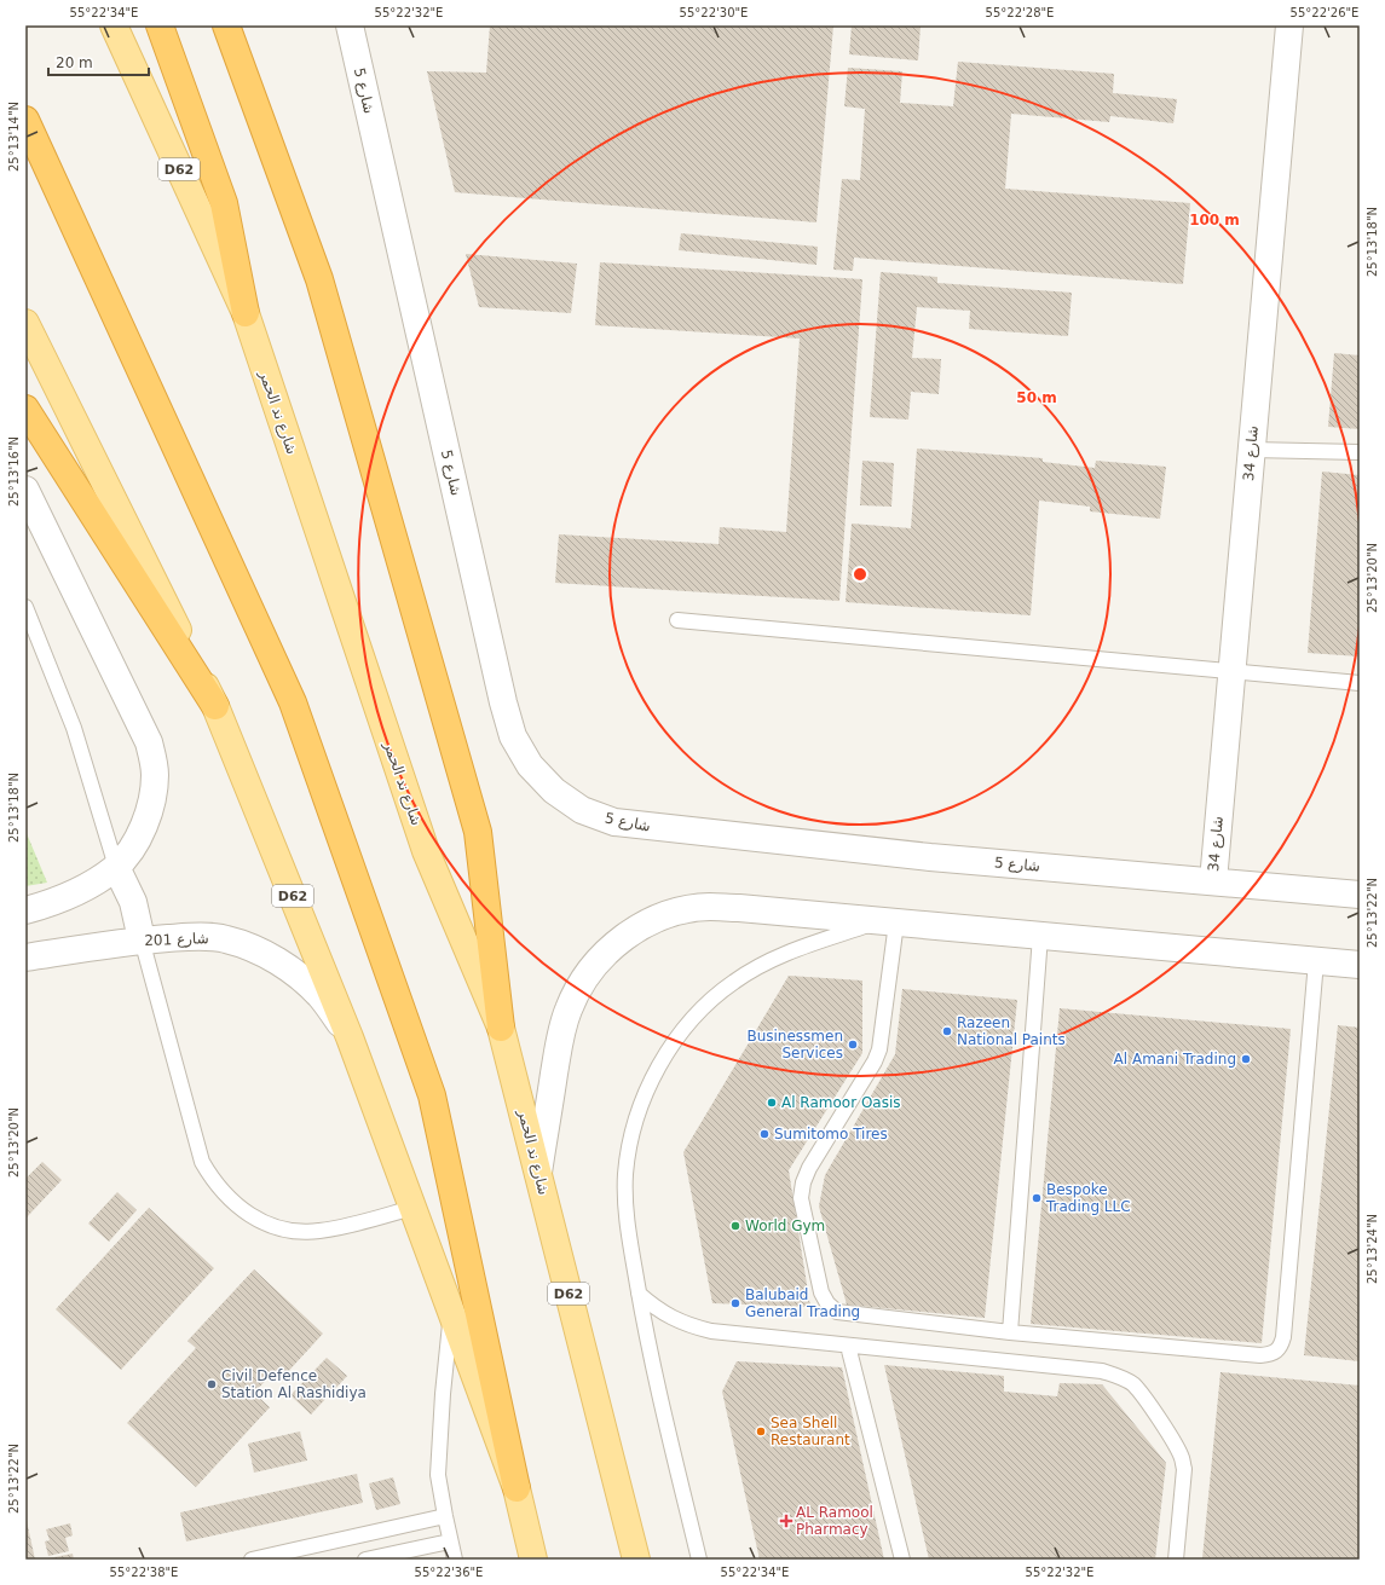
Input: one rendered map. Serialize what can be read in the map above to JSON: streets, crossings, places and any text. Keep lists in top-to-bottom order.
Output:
{
  "streets": {
    "main road": ["D62", "شارع ند الحمر"],
    "street": ["شارع 5", "شارع 34", "شارع 201"]
  },
  "crossings": [
    ["شارع 5", "شارع 34"],
    ["D62", "شارع 201"]
  ],
  "places": {
    "other": [
      "Razeen National Paints",
      "Businessmen Services",
      "Al Amani Trading",
      "Al Ramoor Oasis",
      "Sumitomo Tires",
      "Bespoke Trading LLC",
      "World Gym",
      "Balubaid General Trading",
      "Civil Defence Station Al Rashidiya",
      "Sea Shell Restaurant"
    ],
    "health": ["AL Ramool Pharmacy"]
  },
  "scale_bar": "20 m",
  "coordinates": [
    "55°22'34\"E",
    "55°22'32\"E",
    "55°22'30\"E",
    "55°22'28\"E",
    "55°22'26\"E",
    "25°13'14\"N",
    "25°13'18\"N",
    "25°13'16\"N",
    "25°13'20\"N",
    "25°13'22\"N",
    "25°13'24\"N",
    "55°22'38\"E",
    "55°22'36\"E"
  ],
  "rings": ["100 m", "50 m"]
}
